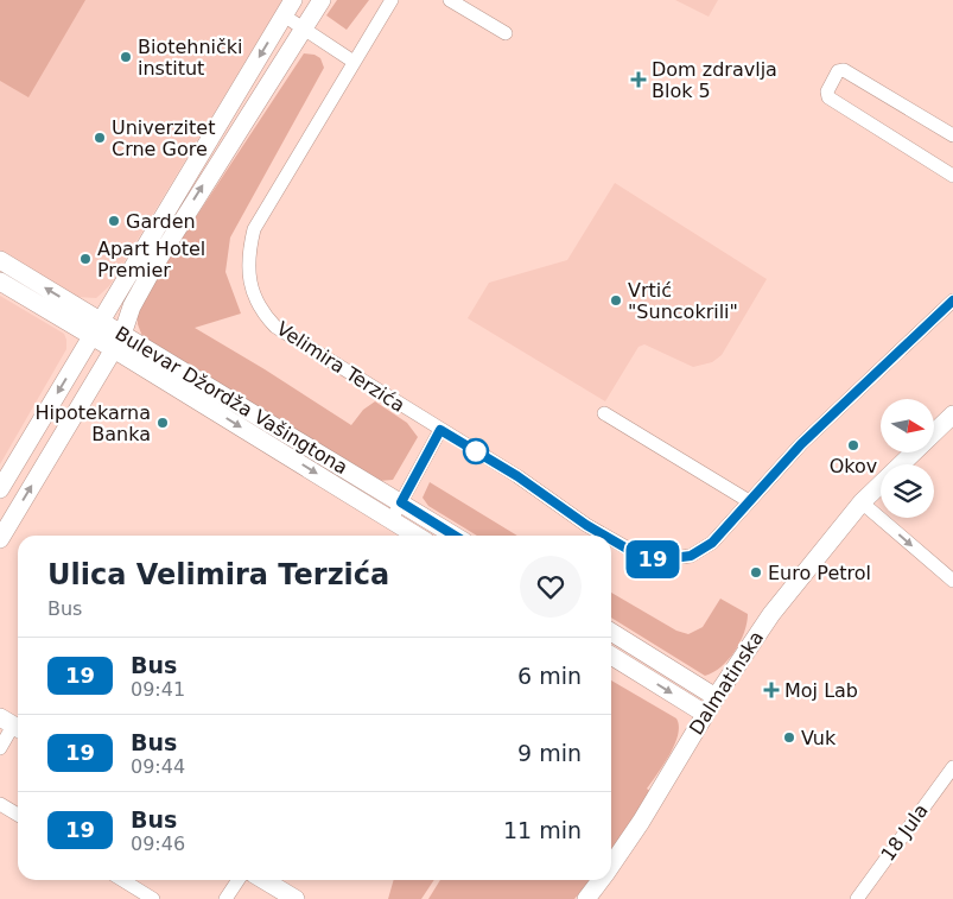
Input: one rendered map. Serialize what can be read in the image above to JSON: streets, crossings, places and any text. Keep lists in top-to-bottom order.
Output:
{
  "streets": {
    "main road": ["Bulevar Džordža Vašingtona", "Dalmatinska"],
    "street": ["Velimira Terzića", "18 Jula"]
  },
  "places": {
    "other": [
      "Biotehnički institut",
      "Univerzitet Crne Gore",
      "Garden",
      "Apart Hotel Premier",
      "Vrtić \"Suncokrili\"",
      "Hipotekarna Banka",
      "Okov",
      "Euro Petrol",
      "Vuk"
    ],
    "health": ["Dom zdravlja Blok 5", "Moj Lab"]
  },
  "lines": ["bus line 19"],
  "north": "right",
  "page": {
    "on_map": "19",
    "heading": ["Ulica Velimira Terzića", "Bus"],
    "list": [
      {
        "mark": "19",
        "name": "Bus",
        "note": "09:41",
        "value": "6 min"
      },
      {
        "mark": "19",
        "name": "Bus",
        "note": "09:44",
        "value": "9 min"
      },
      {
        "mark": "19",
        "name": "Bus",
        "note": "09:46",
        "value": "11 min"
      }
    ]
  }
}
